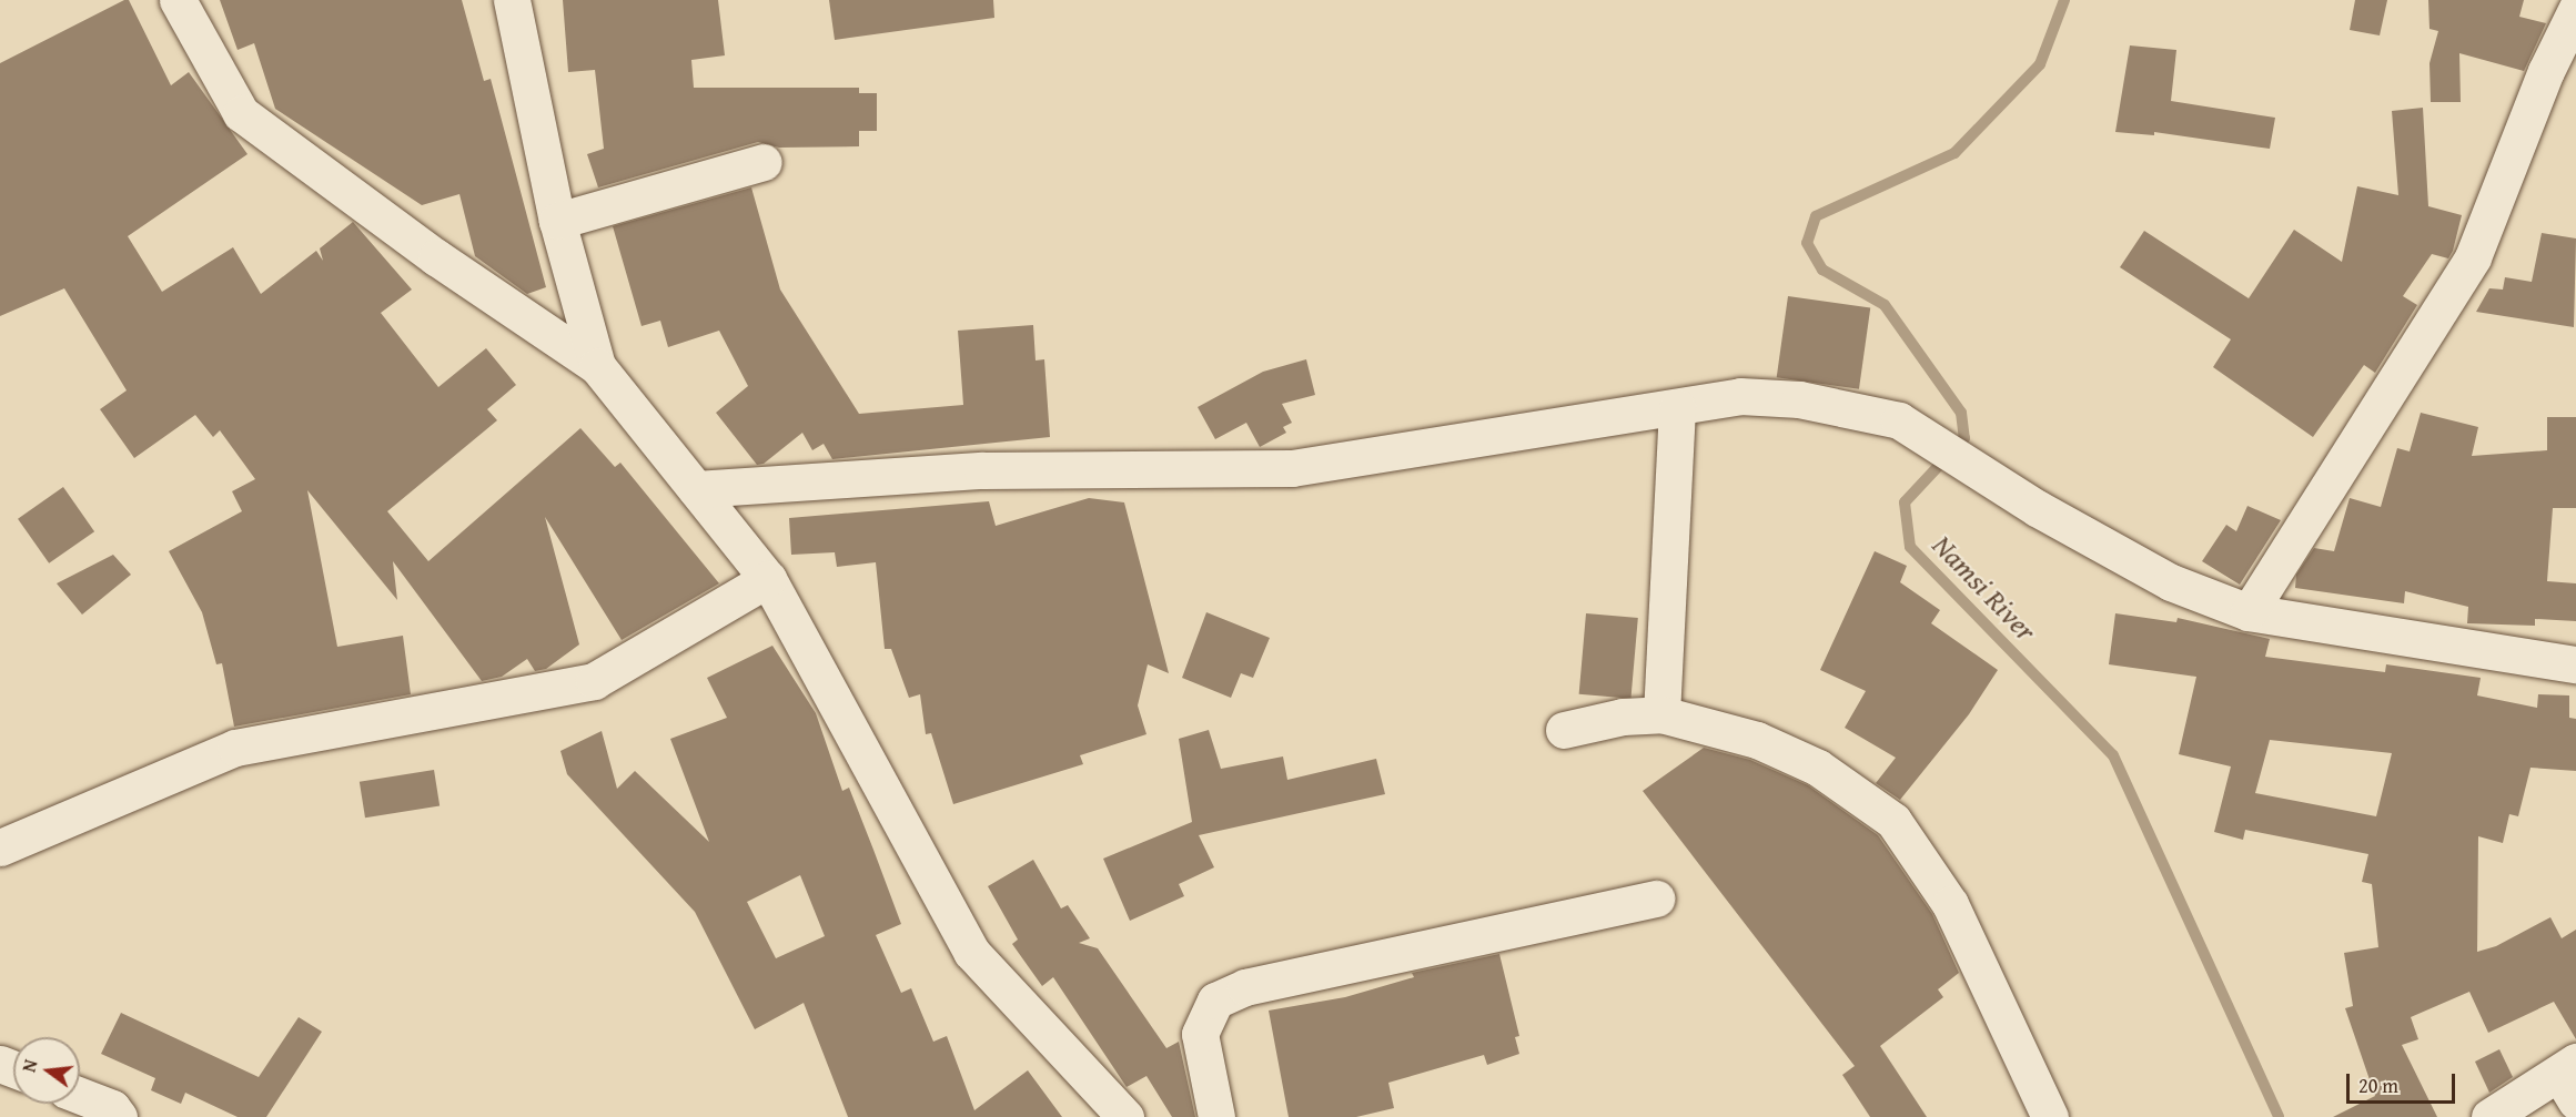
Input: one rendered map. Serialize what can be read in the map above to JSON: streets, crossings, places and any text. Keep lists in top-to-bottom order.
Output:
{
  "water": ["Namsi River"],
  "scale_bar": "20 m",
  "north": "left"
}
